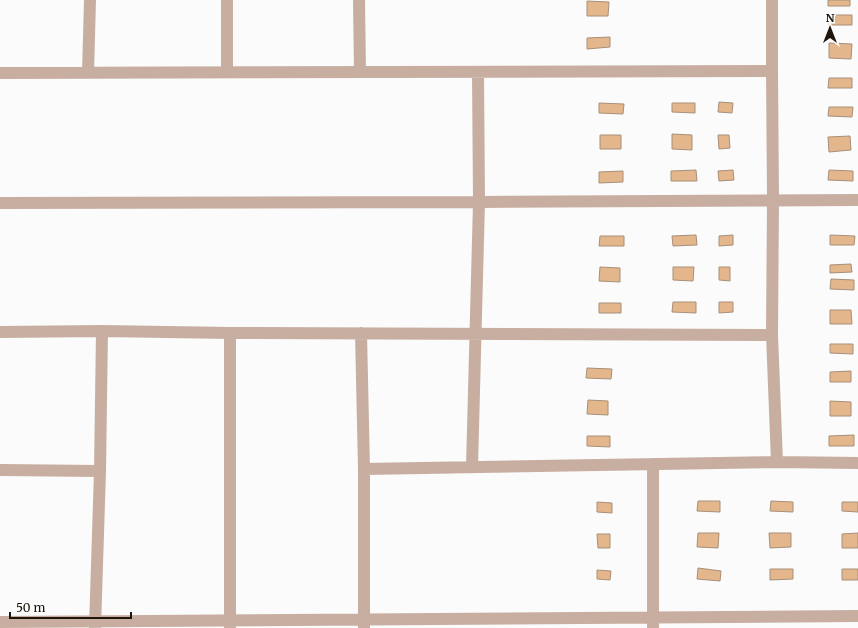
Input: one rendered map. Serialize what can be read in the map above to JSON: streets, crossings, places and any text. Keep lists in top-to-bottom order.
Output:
{
  "scale_bar": "50 m",
  "north": "top"
}
